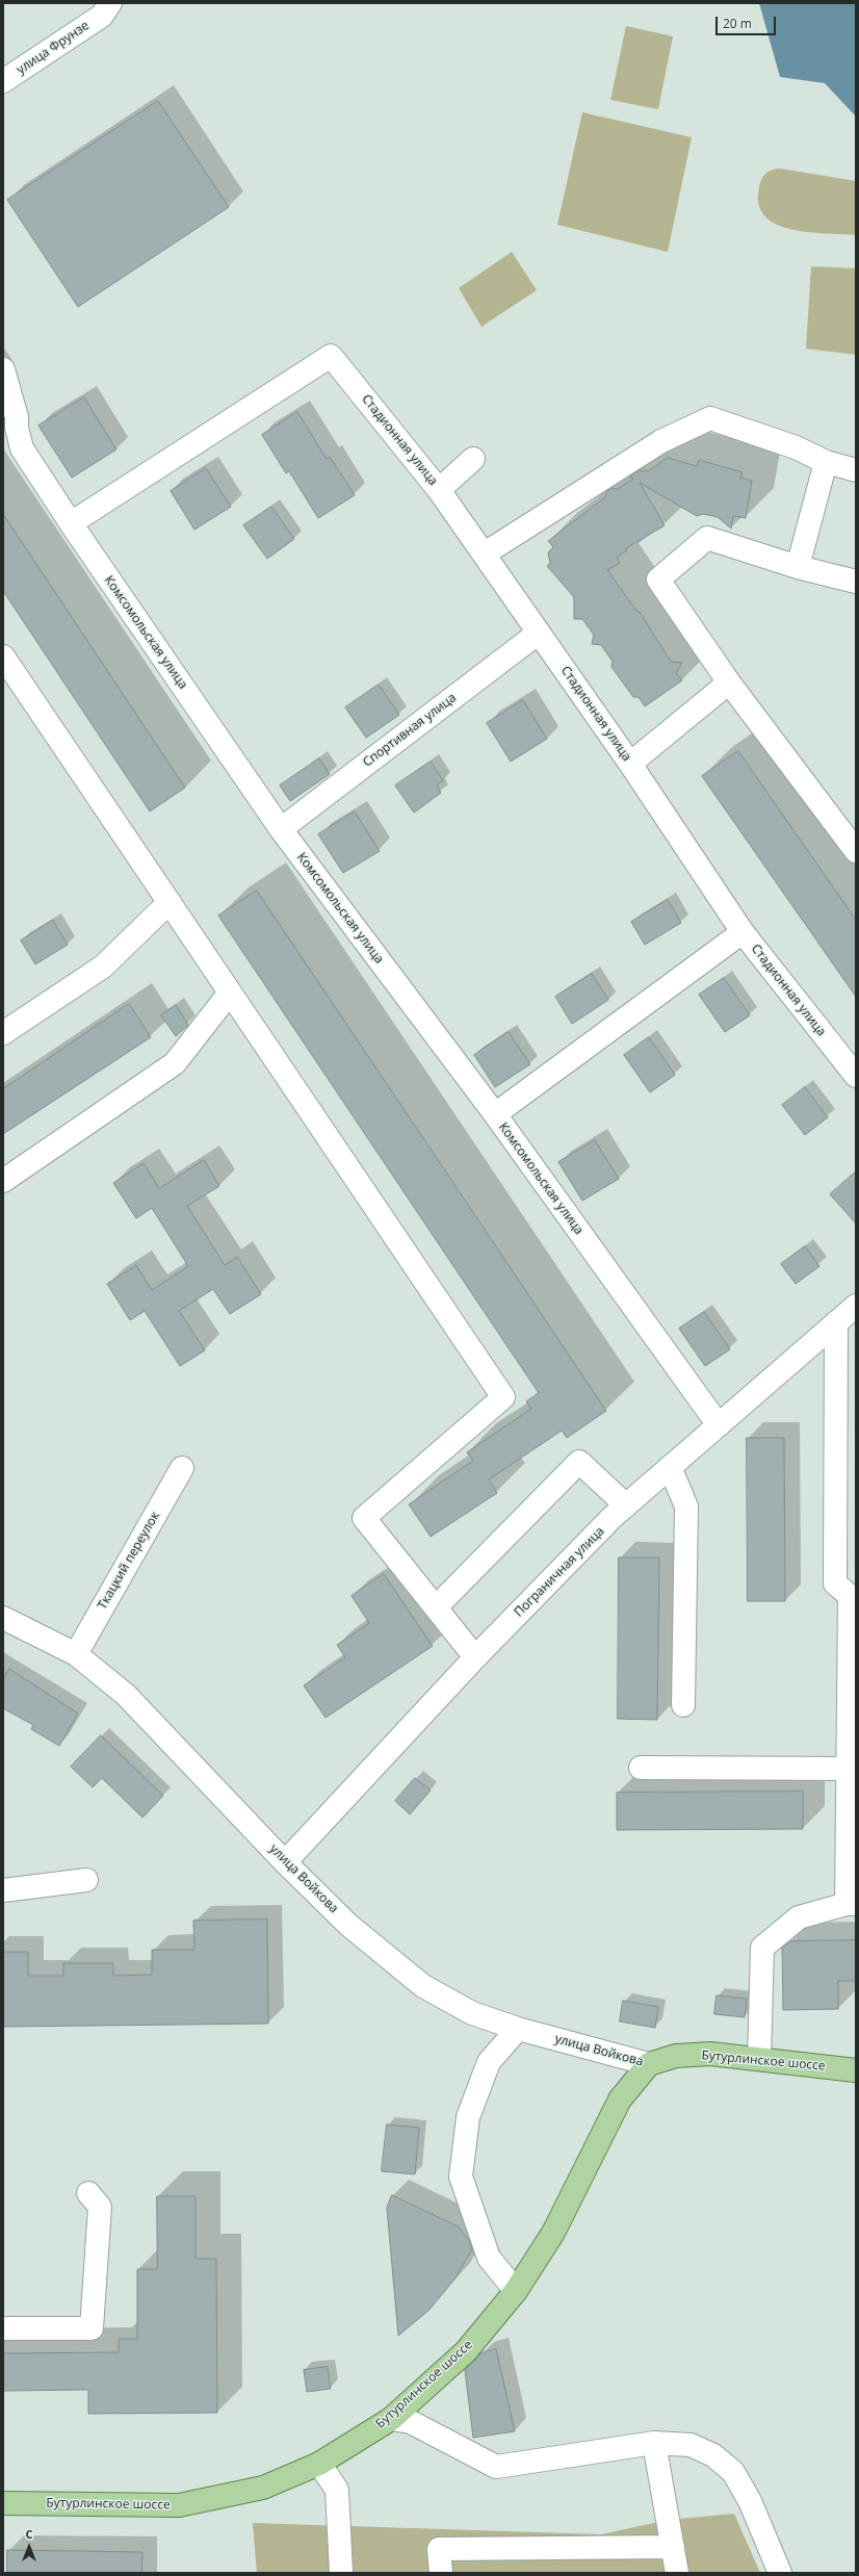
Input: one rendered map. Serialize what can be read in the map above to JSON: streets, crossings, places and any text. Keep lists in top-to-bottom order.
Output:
{
  "streets": {
    "main road": ["Бутурлинское шоссе"],
    "street": [
      "улица Фрунзе",
      "Стадионная улица",
      "Комсомольская улица",
      "Спортивная улица",
      "Ткацкий переулок",
      "Пограничная улица",
      "улица Войкова"
    ]
  },
  "crossings": [
    ["Стадионная улица", "Комсомольская улица"],
    ["Стадионная улица", "Спортивная улица"],
    ["Комсомольская улица", "Спортивная улица"],
    ["Комсомольская улица", "Пограничная улица"],
    ["Ткацкий переулок", "улица Войкова"],
    ["Пограничная улица", "улица Войкова"],
    ["улица Войкова", "Бутурлинское шоссе"]
  ],
  "scale_bar": "20 m",
  "north": "top"
}
